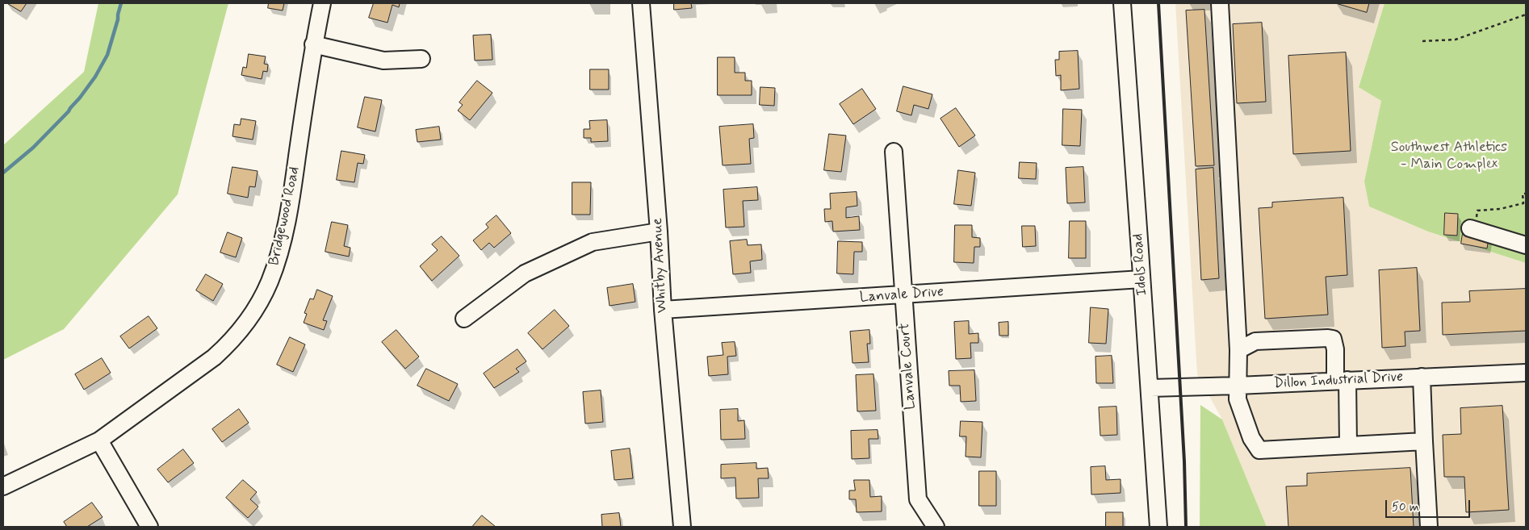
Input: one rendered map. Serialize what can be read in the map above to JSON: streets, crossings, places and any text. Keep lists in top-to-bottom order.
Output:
{
  "streets": {
    "street": [
      "Bridgewood Road",
      "Idols Road",
      "Whitby Avenue",
      "Lanvale Drive",
      "Lanvale Court",
      "Dillon Industrial Drive"
    ]
  },
  "crossings": [
    ["Idols Road", "Lanvale Drive"],
    ["Idols Road", "Dillon Industrial Drive"],
    ["Whitby Avenue", "Lanvale Drive"],
    ["Lanvale Drive", "Lanvale Court"]
  ],
  "parks": ["Southwest Athletics - Main Complex"],
  "scale_bar": "50 m"
}
